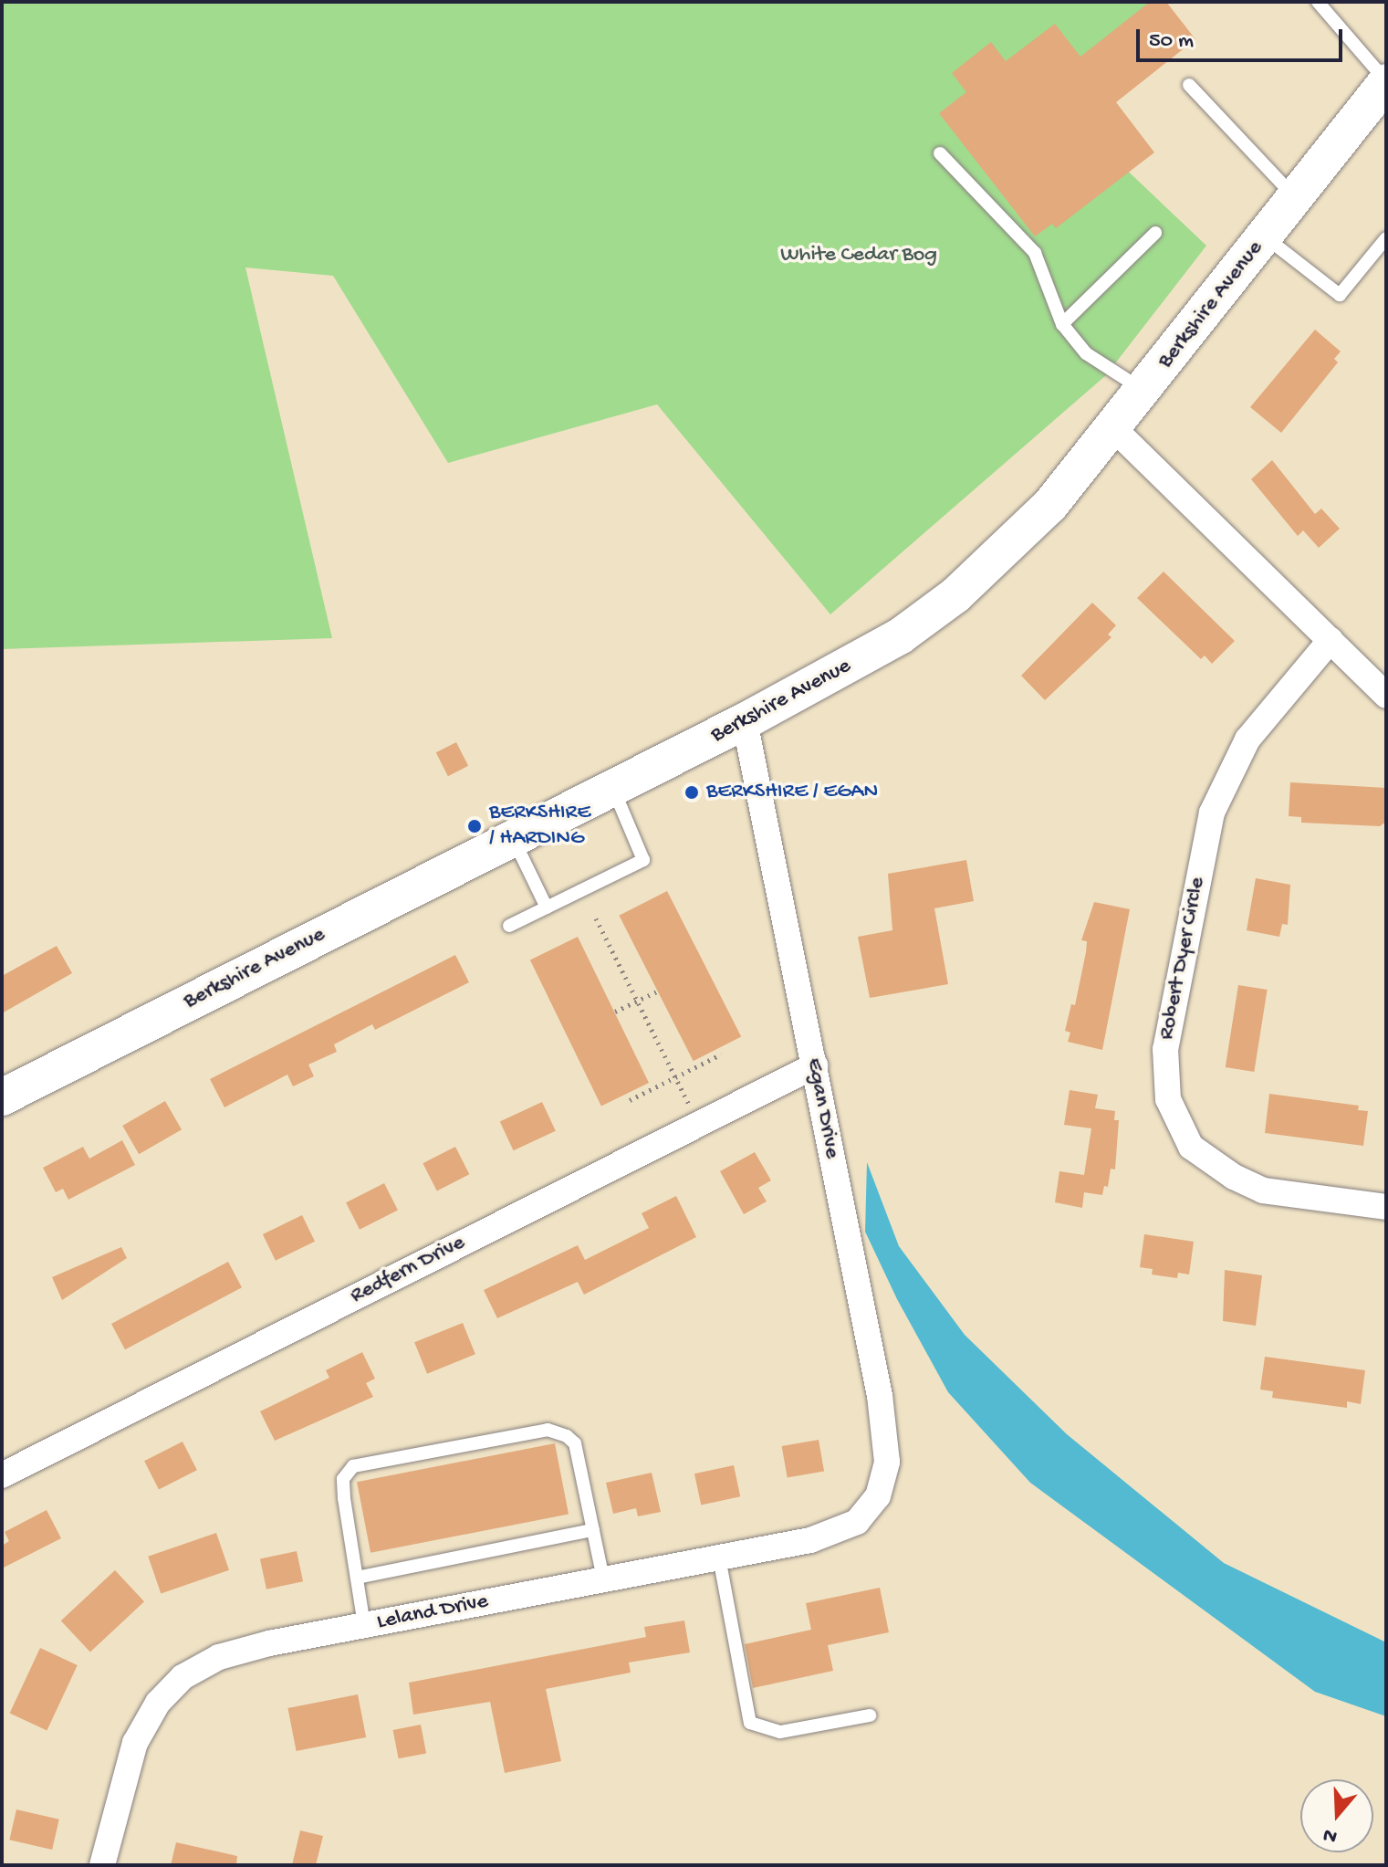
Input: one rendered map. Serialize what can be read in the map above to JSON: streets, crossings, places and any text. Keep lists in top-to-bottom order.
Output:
{
  "streets": {
    "main road": ["Berkshire Avenue"],
    "street": [
      "Robert Dyer Circle",
      "Egan Drive",
      "Redfern Drive",
      "Leland Drive"
    ]
  },
  "crossings": [
    ["Berkshire Avenue", "Egan Drive"],
    ["Egan Drive", "Redfern Drive"],
    ["Egan Drive", "Leland Drive"]
  ],
  "parks": ["White Cedar Bog"],
  "places": ["BERKSHIRE / EGAN", "BERKSHIRE / HARDING"],
  "scale_bar": "50 m",
  "north": "bottom"
}
